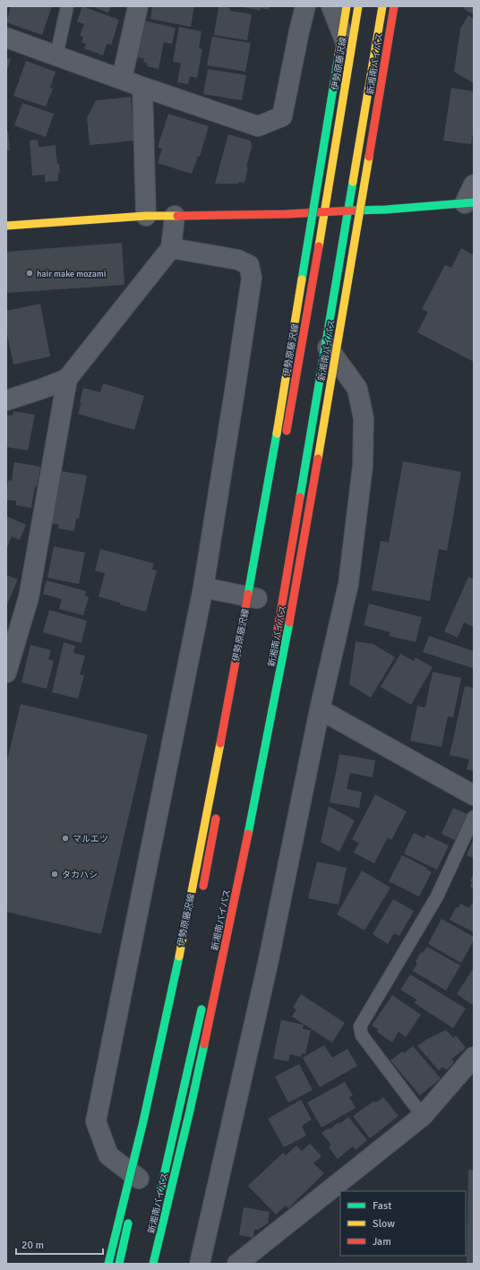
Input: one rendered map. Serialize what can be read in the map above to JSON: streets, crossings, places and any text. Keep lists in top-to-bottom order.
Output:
{
  "streets": {
    "main road": ["伊勢原藤沢線", "新湘南バイパス"]
  },
  "places": ["hair make mozami", "マルエツ", "タカハシ"],
  "legend": ["Fast", "Slow", "Jam"],
  "scale_bar": "20 m"
}
